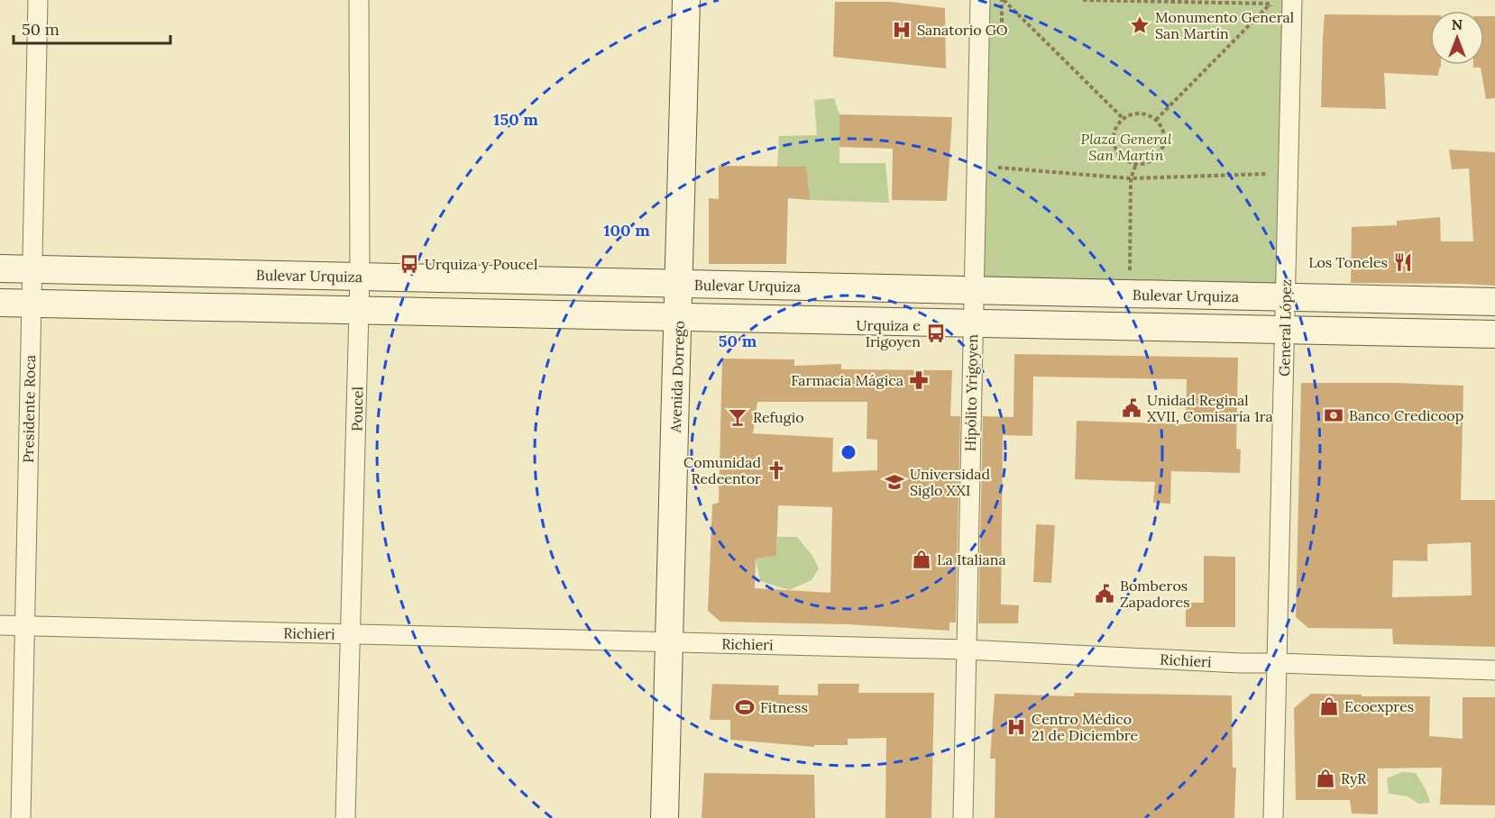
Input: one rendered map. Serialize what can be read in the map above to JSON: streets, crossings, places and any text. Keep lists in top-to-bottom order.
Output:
{
  "streets": {
    "main road": ["Bulevar Urquiza", "Avenida Dorrego"],
    "street": [
      "General López",
      "Hipólito Yrigoyen",
      "Presidente Roca",
      "Poucel",
      "Richieri"
    ]
  },
  "crossings": [
    ["Bulevar Urquiza", "General López"],
    ["Bulevar Urquiza", "Avenida Dorrego"],
    ["Bulevar Urquiza", "Hipólito Yrigoyen"],
    ["Bulevar Urquiza", "Presidente Roca"],
    ["Bulevar Urquiza", "Poucel"],
    ["General López", "Richieri"],
    ["Avenida Dorrego", "Richieri"],
    ["Hipólito Yrigoyen", "Richieri"],
    ["Presidente Roca", "Richieri"],
    ["Poucel", "Richieri"]
  ],
  "parks": ["Plaza General San Martín"],
  "places": {
    "place": ["Monumento General San Martín"],
    "hospital": ["Sanatorio GO", "Centro Médico 21 de Diciembre"],
    "restaurant": ["Los Toneles"],
    "bus stop": ["Urquiza y Poucel", "Urquiza e Irigoyen"],
    "pharmacy": ["Farmacia Mágica"],
    "public building": ["Unidad Reginal XVII, Comisaría 1ra", "Bomberos Zapadores"],
    "bank": ["Banco Credicoop"],
    "bar": ["Refugio"],
    "church": ["Comunidad Redeentor"],
    "school or university": ["Universidad Siglo XXI"],
    "shop": ["La Italiana", "Ecoexpres", "RyR"],
    "sports": ["Fitness"]
  },
  "scale_bar": "50 m",
  "north": "top",
  "rings": ["150 m", "100 m", "50 m"]
}
